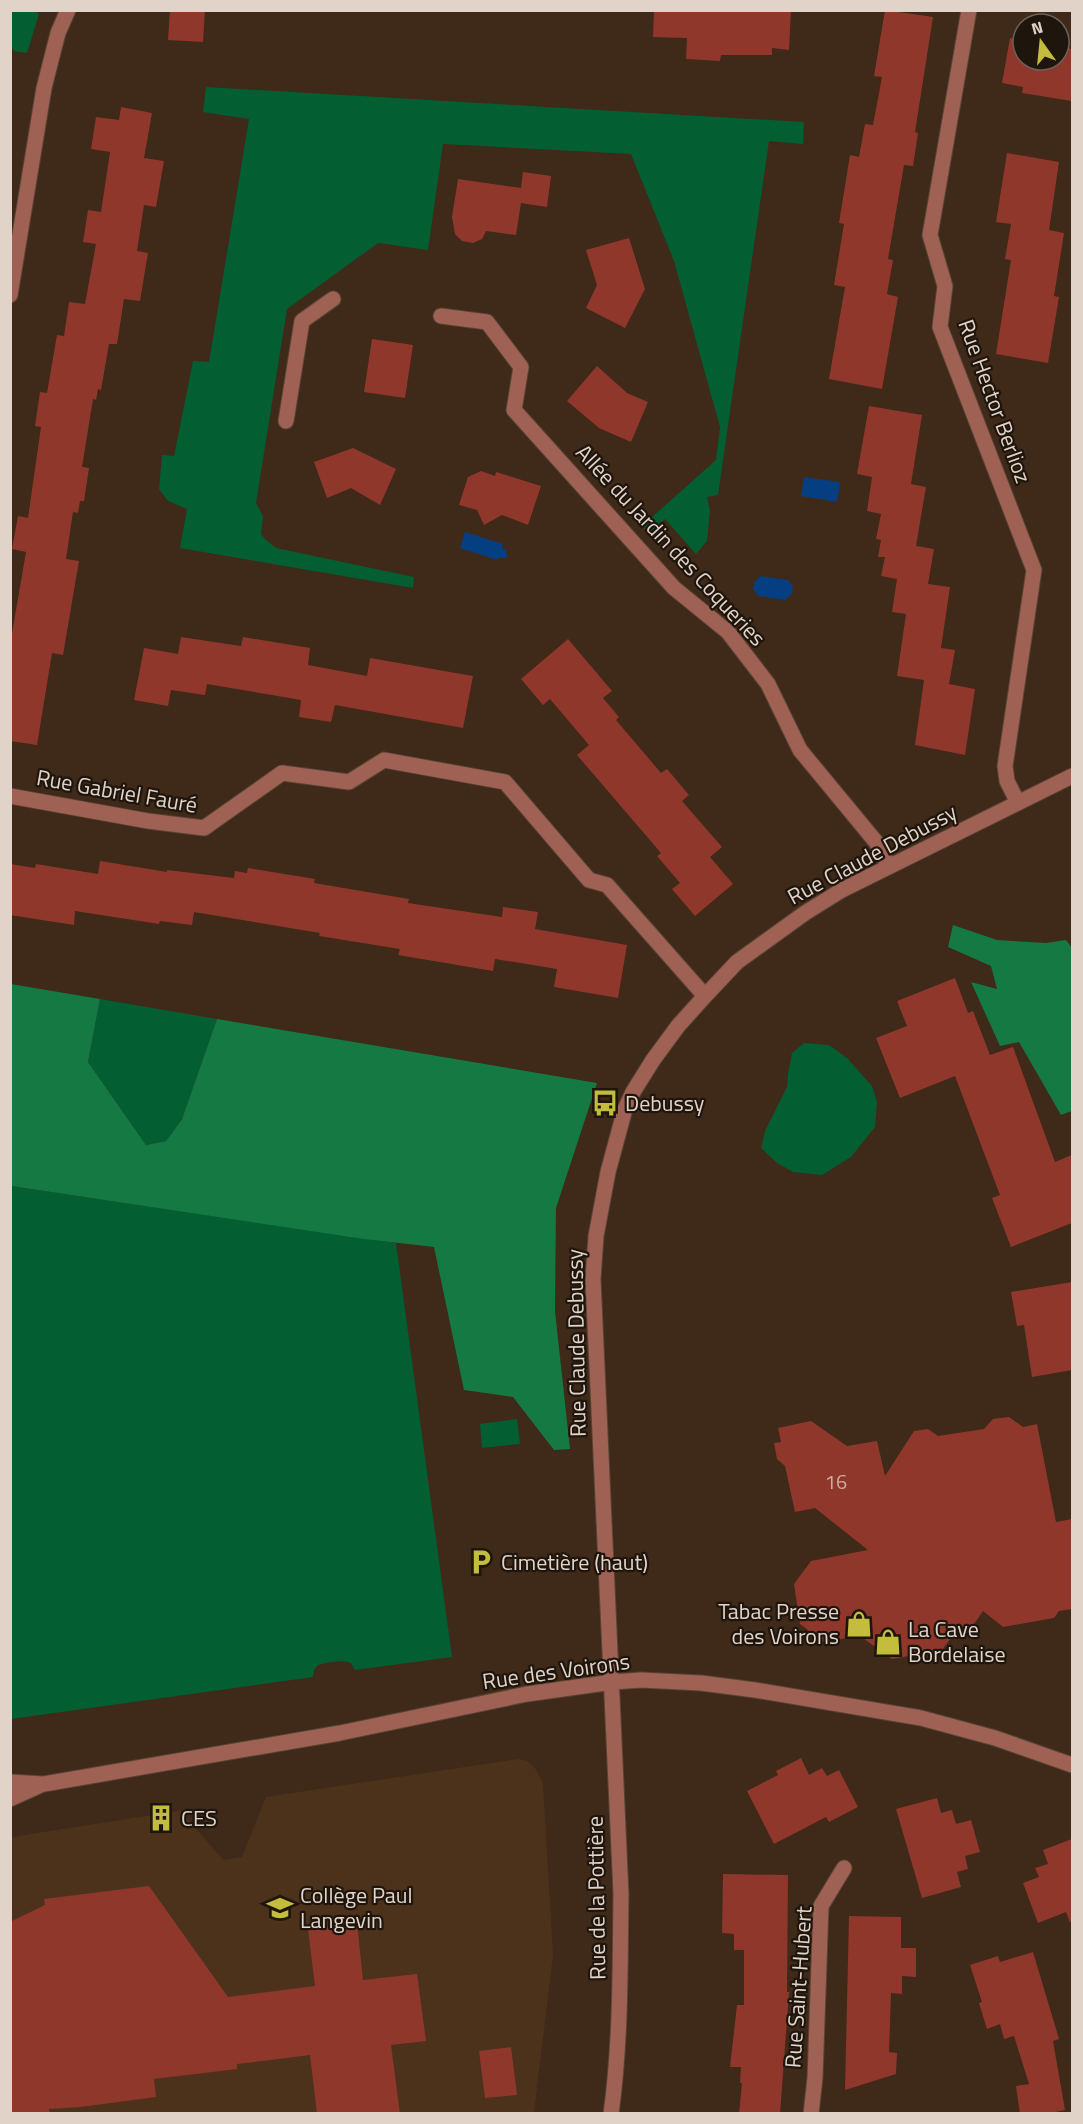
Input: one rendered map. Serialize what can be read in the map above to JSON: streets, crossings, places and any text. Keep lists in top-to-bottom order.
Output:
{
  "streets": {
    "street": [
      "Rue Hector Berlioz",
      "Allée du Jardin des Coqueries",
      "Rue Gabriel Fauré",
      "Rue Claude Debussy",
      "Rue des Voirons",
      "Rue de la Pottière",
      "Rue Saint-Hubert"
    ]
  },
  "crossings": [
    ["Rue Hector Berlioz", "Rue Claude Debussy"],
    ["Allée du Jardin des Coqueries", "Rue Claude Debussy"],
    ["Rue Gabriel Fauré", "Rue Claude Debussy"],
    ["Rue Claude Debussy", "Rue des Voirons"],
    ["Rue Claude Debussy", "Rue de la Pottière"],
    ["Rue des Voirons", "Rue de la Pottière"]
  ],
  "places": {
    "bus stop": ["Debussy"],
    "parking": ["Cimetière (haut)"],
    "shop": ["Tabac Presse des Voirons", "La Cave Bordelaise"],
    "building": ["CES"],
    "school or university": ["Collège Paul Langevin"]
  },
  "house_numbers": ["16"],
  "north": "top"
}
